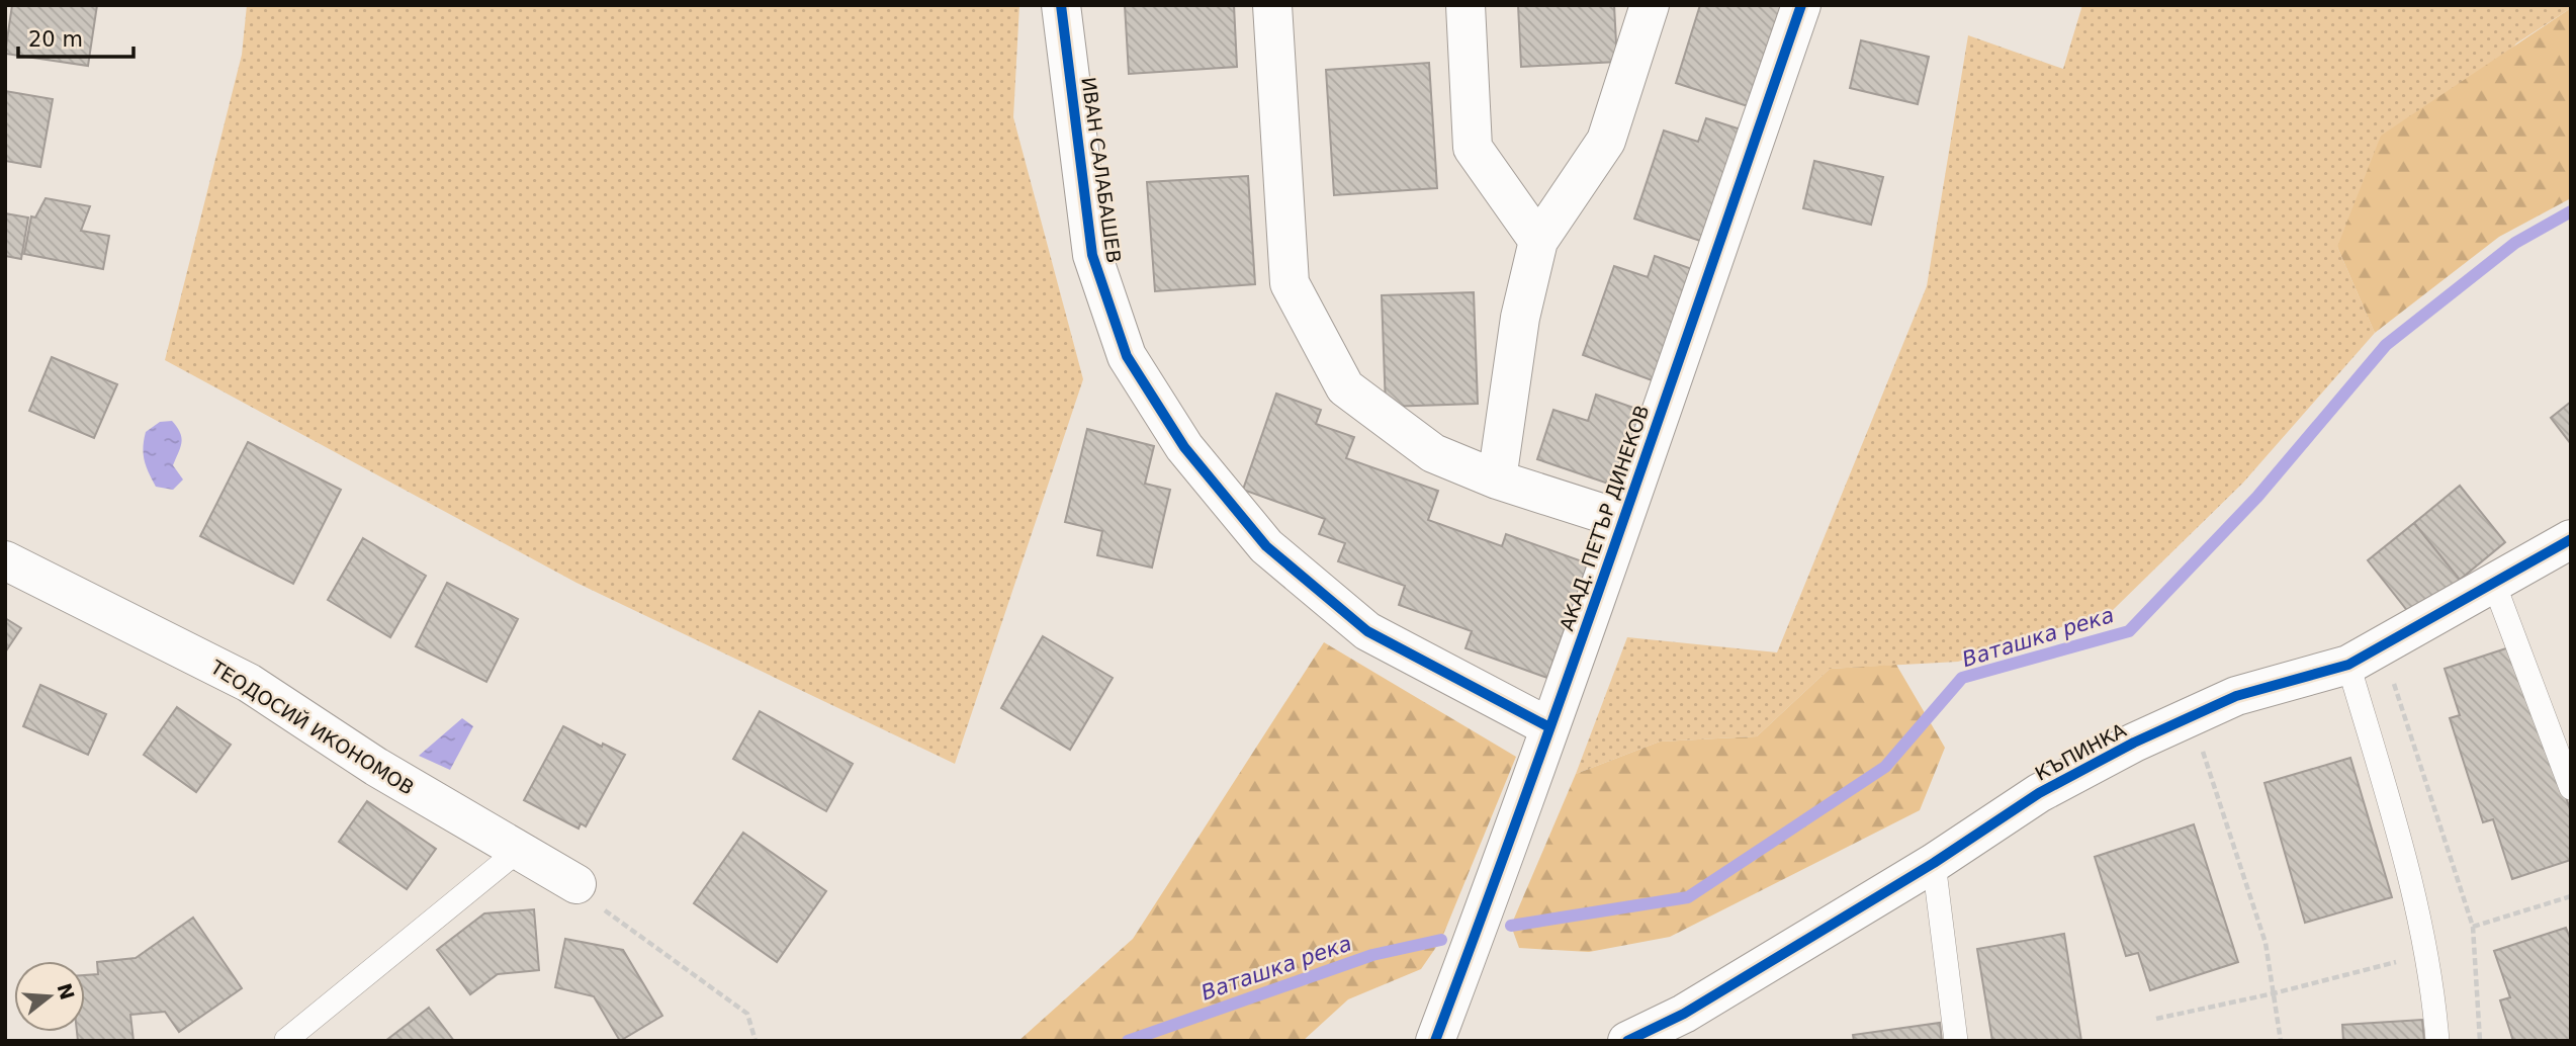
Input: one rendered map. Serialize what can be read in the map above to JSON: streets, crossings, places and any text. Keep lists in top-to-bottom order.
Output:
{
  "streets": {
    "street": [
      "ИВАН САЛАБАШЕВ",
      "АКАД. ПЕТЪР ДИНЕКОВ",
      "ТЕОДОСИЙ ИКОНОМОВ",
      "КЪПИНКА"
    ]
  },
  "crossings": [
    ["ИВАН САЛАБАШЕВ", "АКАД. ПЕТЪР ДИНЕКОВ"]
  ],
  "water": ["Ваташка река"],
  "scale_bar": "20 m",
  "north": "right"
}
